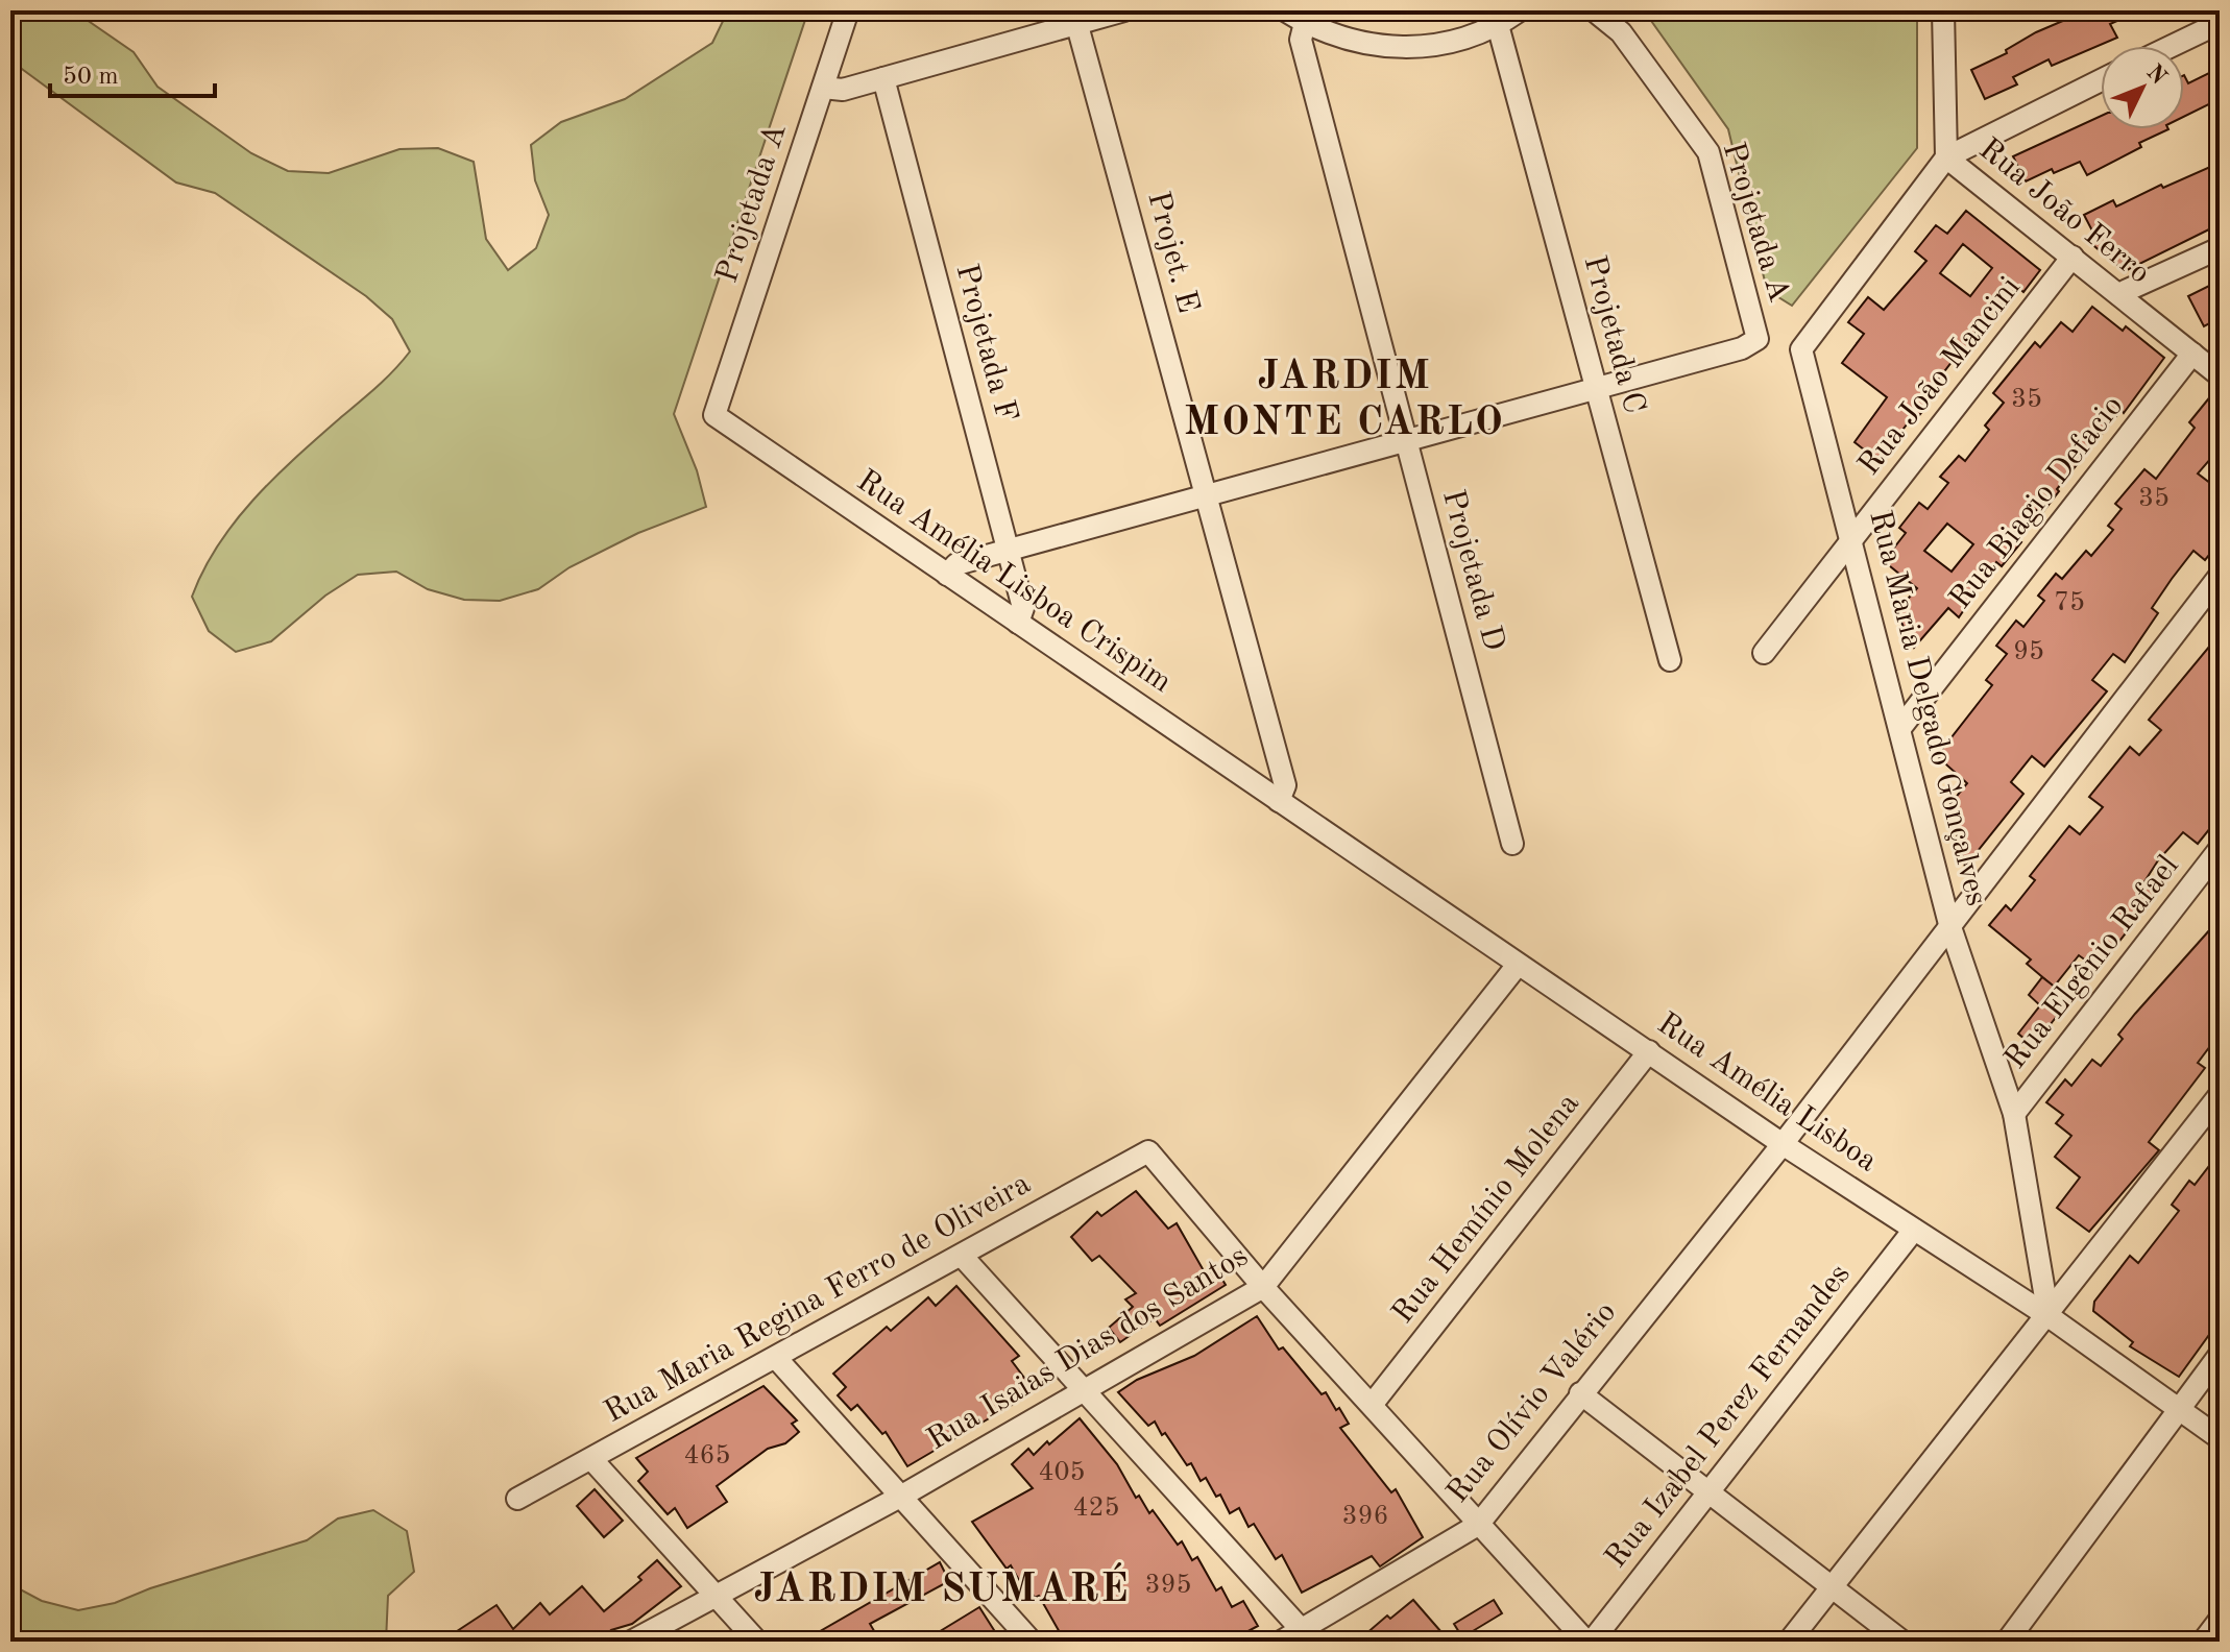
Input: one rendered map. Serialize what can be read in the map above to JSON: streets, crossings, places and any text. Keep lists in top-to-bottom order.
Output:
{
  "streets": {
    "street": [
      "Projetada A",
      "Rua João Ferro",
      "Projet. E",
      "Projetada C",
      "Projetada F",
      "Rua João Mancini",
      "Rua Biagio Defacio",
      "Projetada D",
      "Rua Amélia Lisboa Crispim",
      "Rua Maria Delgado Gonçalves",
      "Rua Elgênio Rafael",
      "Rua Amélia Lisboa",
      "Rua Hemínio Molena",
      "Rua Maria Regina Ferro de Oliveira",
      "Rua Isaias Dias dos Santos",
      "Rua Olívio Valério",
      "Rua Izabel Perez Fernandes"
    ]
  },
  "crossings": [
    ["Projetada A", "Projetada C"],
    ["Projetada A", "Rua Amélia Lisboa Crispim"],
    ["Rua João Ferro", "Rua João Mancini"],
    ["Rua João Ferro", "Rua Biagio Defacio"],
    ["Rua João Ferro", "Rua Maria Delgado Gonçalves"],
    ["Projet. E", "Rua Amélia Lisboa Crispim"],
    ["Projet. E", "Rua Amélia Lisboa"],
    ["Projetada F", "Rua Amélia Lisboa Crispim"],
    ["Rua João Mancini", "Rua Maria Delgado Gonçalves"],
    ["Rua Biagio Defacio", "Rua Maria Delgado Gonçalves"],
    ["Rua Amélia Lisboa Crispim", "Rua Amélia Lisboa"],
    ["Rua Maria Delgado Gonçalves", "Rua Elgênio Rafael"],
    ["Rua Maria Delgado Gonçalves", "Rua Amélia Lisboa"],
    ["Rua Maria Delgado Gonçalves", "Rua Olívio Valério"],
    ["Rua Amélia Lisboa", "Rua Hemínio Molena"],
    ["Rua Amélia Lisboa", "Rua Isaias Dias dos Santos"],
    ["Rua Amélia Lisboa", "Rua Olívio Valério"],
    ["Rua Amélia Lisboa", "Rua Izabel Perez Fernandes"],
    ["Rua Maria Regina Ferro de Oliveira", "Rua Isaias Dias dos Santos"]
  ],
  "districts": ["JARDIM MONTE CARLO", "JARDIM SUMARÉ"],
  "house_numbers": [
    "35",
    "35",
    "75",
    "95",
    "465",
    "405",
    "425",
    "396",
    "395"
  ],
  "scale_bar": "50 m",
  "north": "top right"
}
